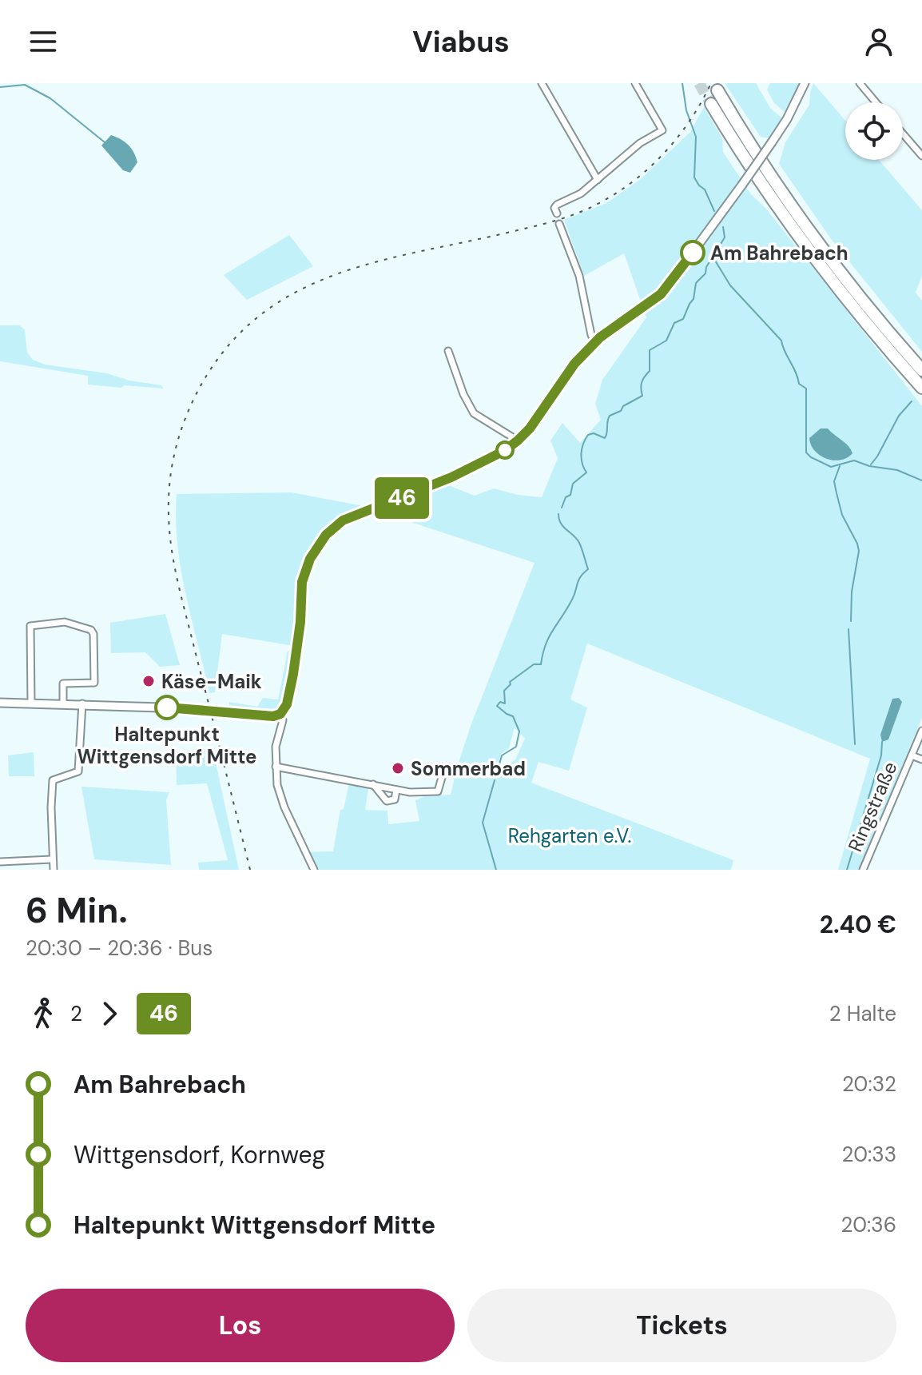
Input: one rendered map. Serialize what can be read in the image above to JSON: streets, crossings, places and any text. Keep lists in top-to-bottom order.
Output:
{
  "streets": {
    "street": ["Ringstraße"]
  },
  "parks": ["Rehgarten e.V."],
  "places": [
    "Am Bahrebach",
    "Käse-Maik",
    "Haltepunkt Wittgensdorf Mitte",
    "Sommerbad"
  ],
  "lines": ["bus line 46"],
  "page": {
    "header": "Viabus",
    "on_map": "46",
    "heading": ["6 Min.", "20:30 – 20:36 · Bus", "2.40 €"],
    "legs": ["2", "46", "2 Halte"],
    "list": [
      {
        "name": "Am Bahrebach",
        "value": "20:32"
      },
      {
        "name": "Wittgensdorf, Kornweg",
        "value": "20:33"
      },
      {
        "name": "Haltepunkt Wittgensdorf Mitte",
        "value": "20:36"
      }
    ],
    "buttons": ["Los", "Tickets"]
  }
}
